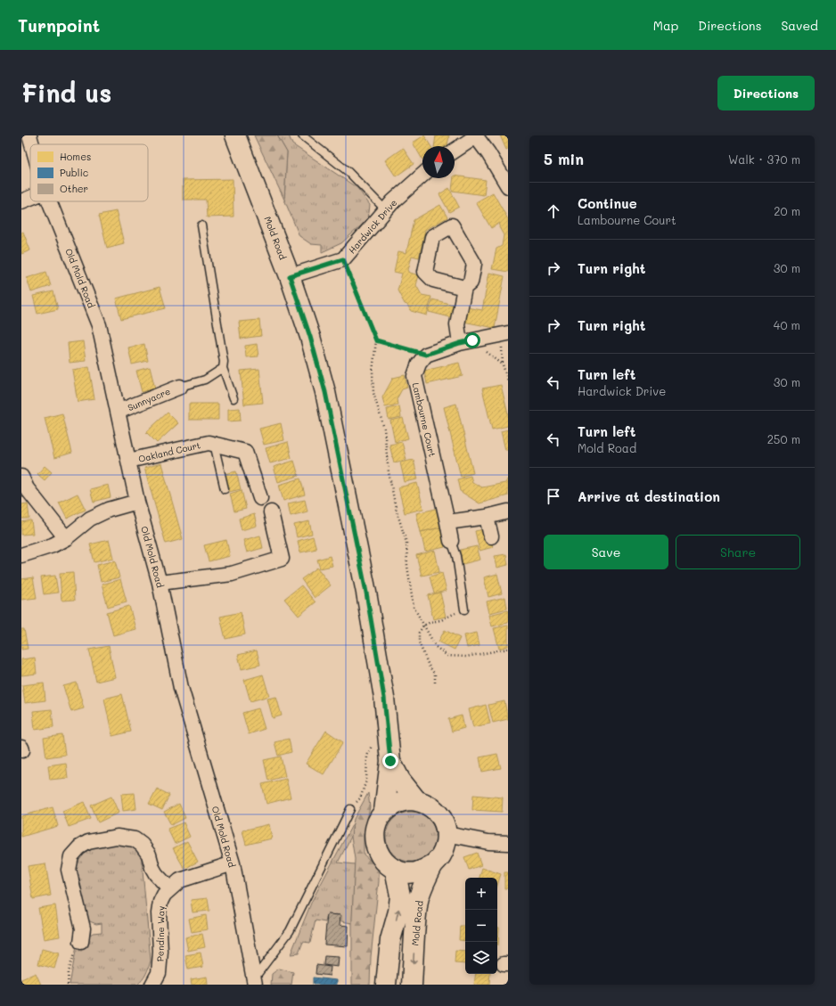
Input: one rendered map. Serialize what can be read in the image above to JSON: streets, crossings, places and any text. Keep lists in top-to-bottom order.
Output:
{
  "streets": {
    "main road": ["Mold Road"],
    "street": [
      "Hardwick Drive",
      "Old Mold Road",
      "Sunnyacre",
      "Lambourne Court",
      "Oakland Court",
      "Pendine Way"
    ]
  },
  "crossings": [
    ["Hardwick Drive", "Mold Road"],
    ["Old Mold Road", "Sunnyacre"],
    ["Old Mold Road", "Oakland Court"],
    ["Old Mold Road", "Pendine Way"]
  ],
  "legend": ["Homes", "Public", "Other"],
  "north": "top",
  "page": {
    "header": "Turnpoint",
    "nav": ["Map", "Directions", "Saved"],
    "buttons": [
      "Directions",
      ["Save", "Share"]
    ],
    "title": "Find us",
    "heading": ["5 min", "Walk · 370 m"],
    "list": [
      ["Continue", "Lambourne Court", "20 m"],
      ["Turn right", "30 m"],
      ["Turn right", "40 m"],
      ["Turn left", "Hardwick Drive", "30 m"],
      ["Turn left", "Mold Road", "250 m"],
      "Arrive at destination"
    ],
    "map_buttons": ["+", "−"]
  }
}
